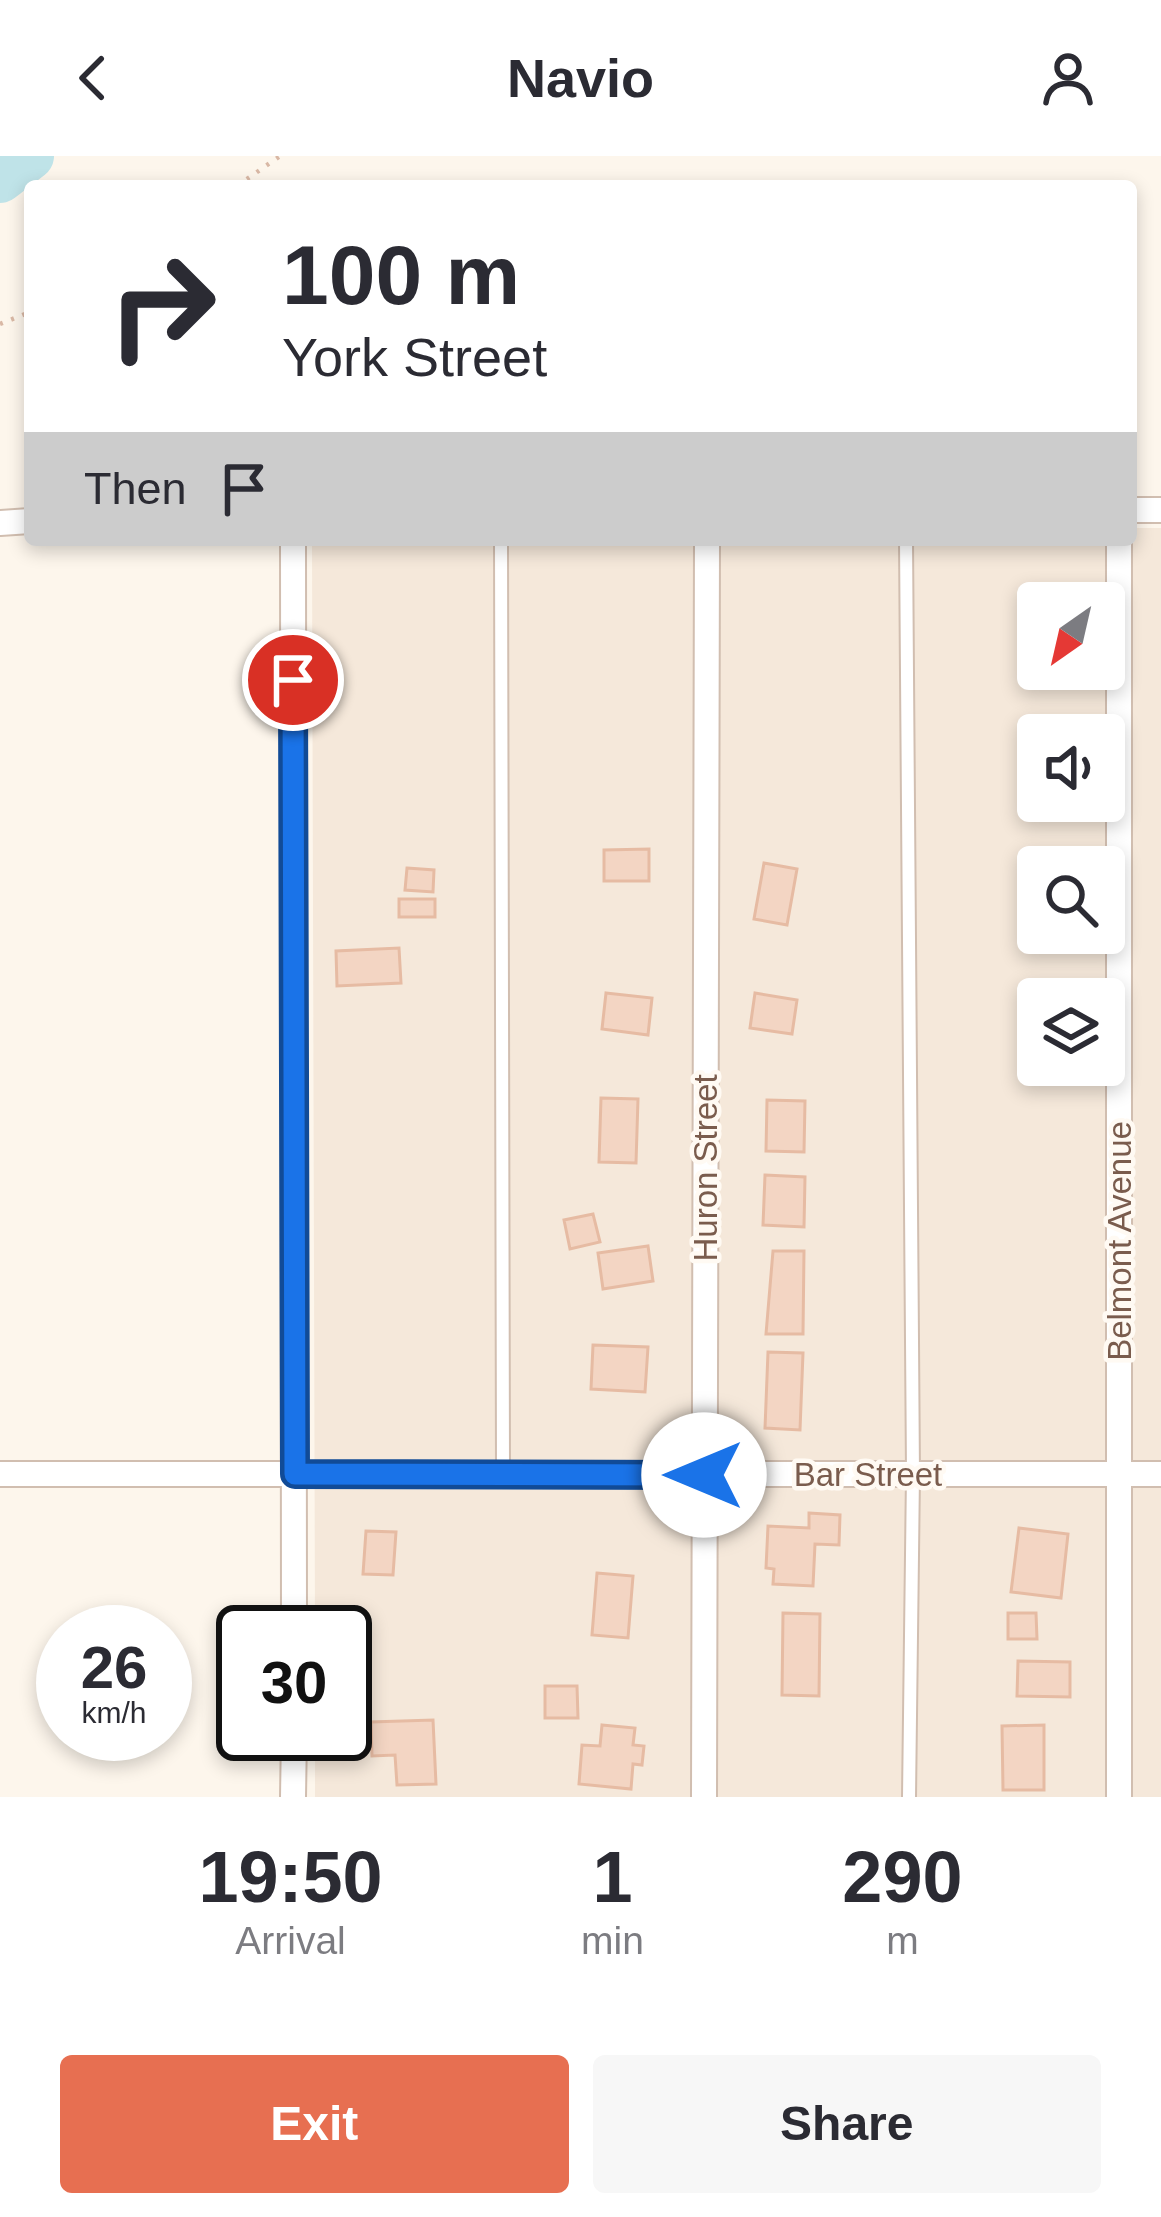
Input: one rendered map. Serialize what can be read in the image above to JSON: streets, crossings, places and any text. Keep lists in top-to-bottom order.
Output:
{
  "streets": {
    "street": ["Huron Street", "Belmont Avenue", "Bar Street"]
  },
  "crossings": [
    ["Huron Street", "Bar Street"],
    ["Belmont Avenue", "Bar Street"]
  ],
  "north": "bottom left",
  "page": {
    "header": "Navio",
    "turn": ["100 m", "York Street"],
    "then": "Then",
    "speed": "26 km/h",
    "limit": "30",
    "eta": [
      "19:50",
      "Arrival",
      "1",
      "min",
      "290",
      "m"
    ],
    "buttons": ["Exit", "Share"]
  }
}
